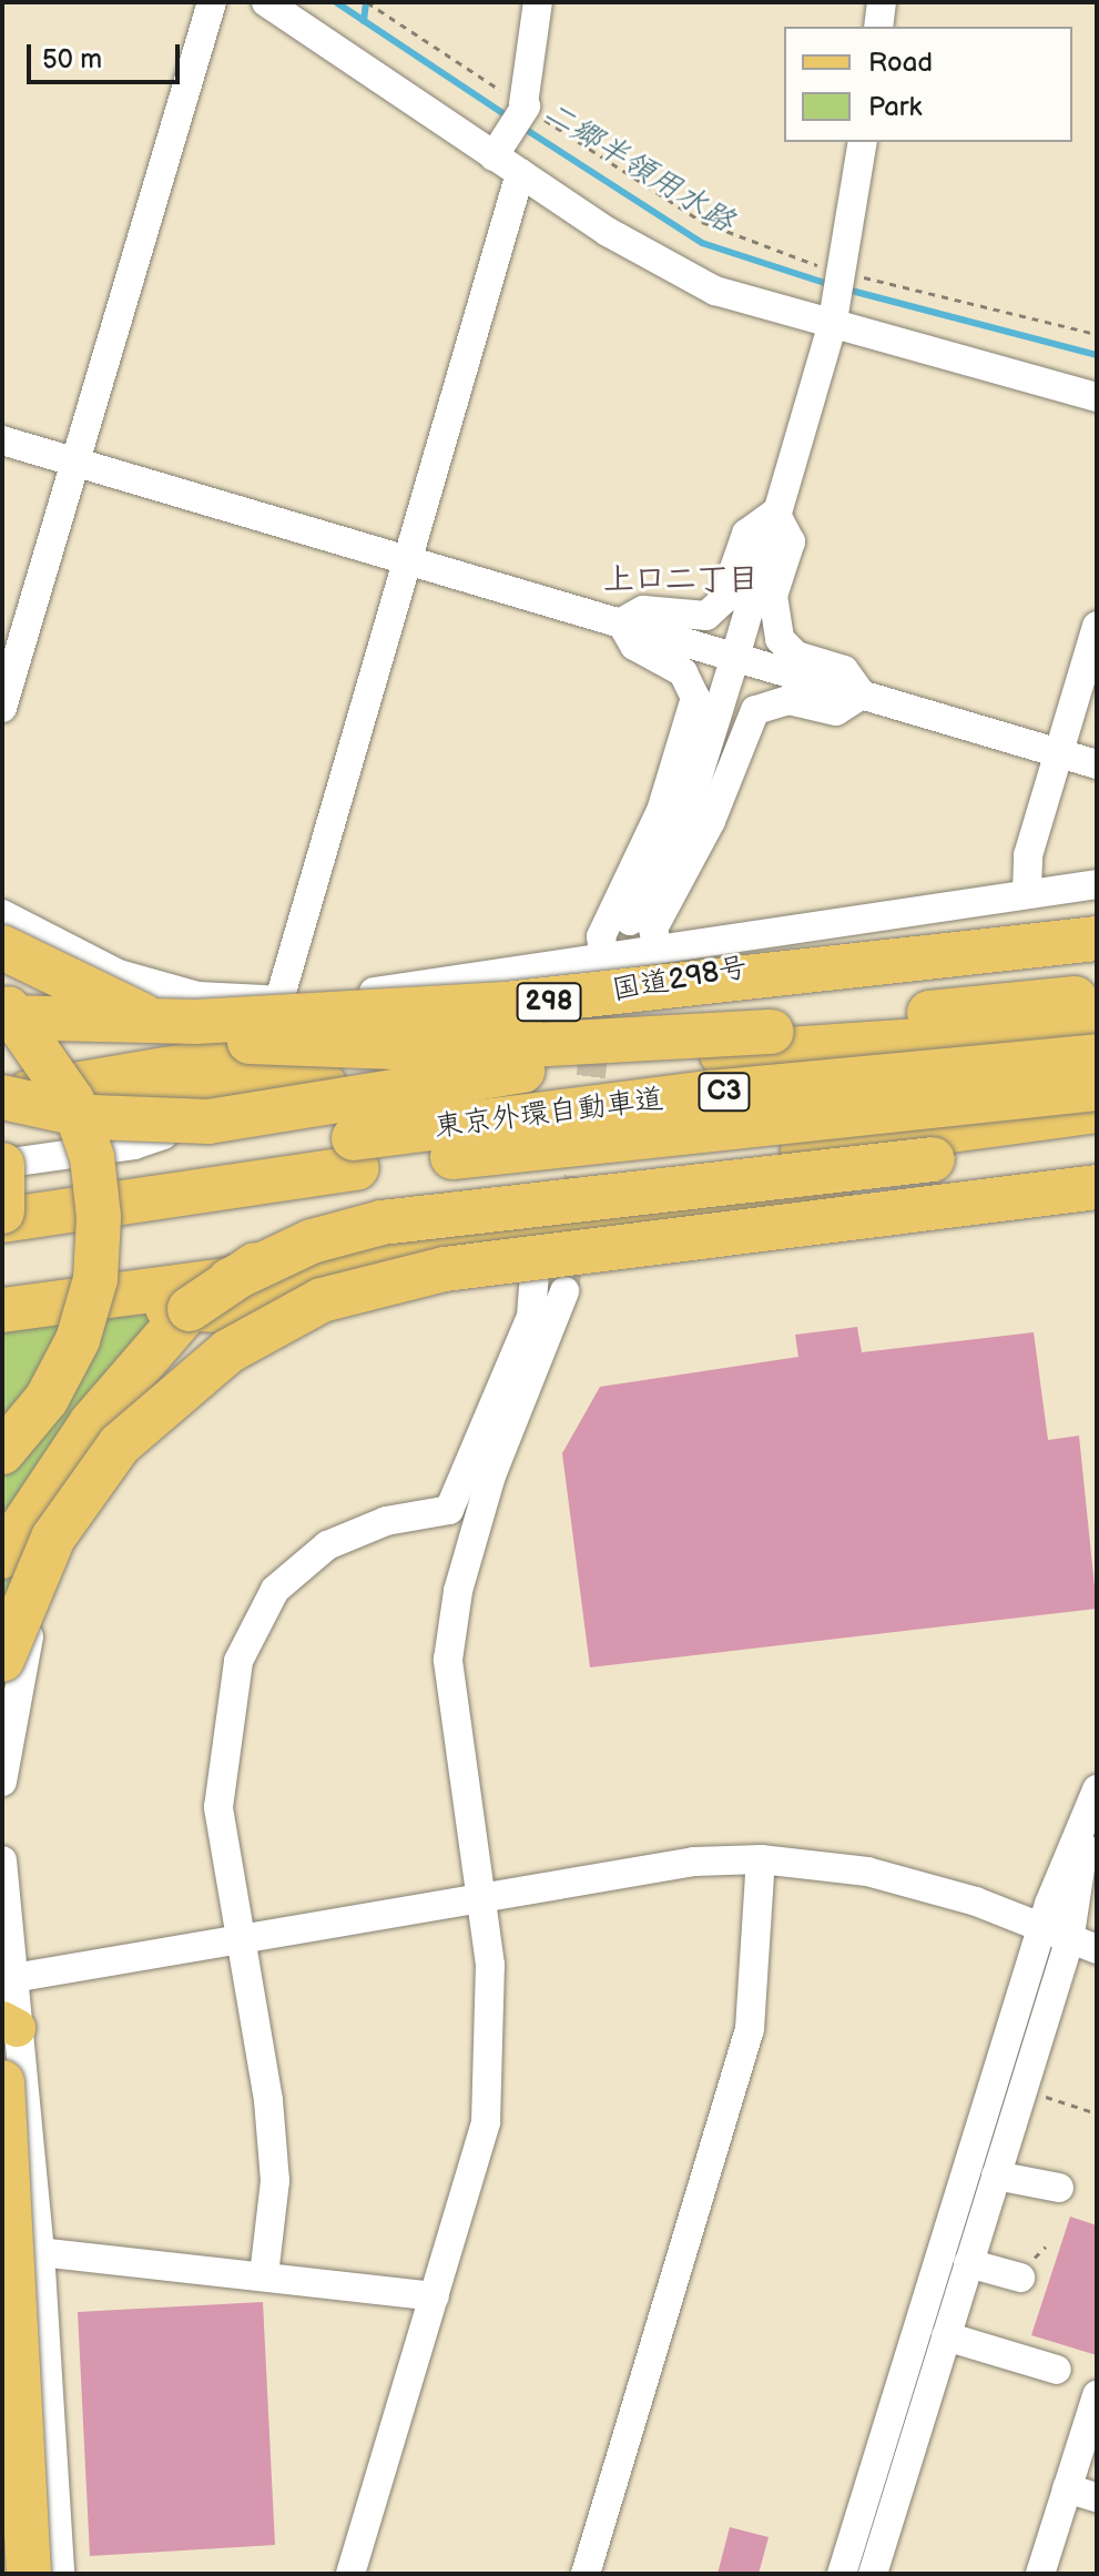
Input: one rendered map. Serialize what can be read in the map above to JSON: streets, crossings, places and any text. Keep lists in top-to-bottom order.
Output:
{
  "streets": {
    "highway": [
      "国道298号",
      "298",
      "C3",
      "東京外環自動車道"
    ]
  },
  "districts": ["上口二丁目"],
  "water": ["二郷半領用水路"],
  "legend": ["Road", "Park"],
  "scale_bar": "50 m"
}
